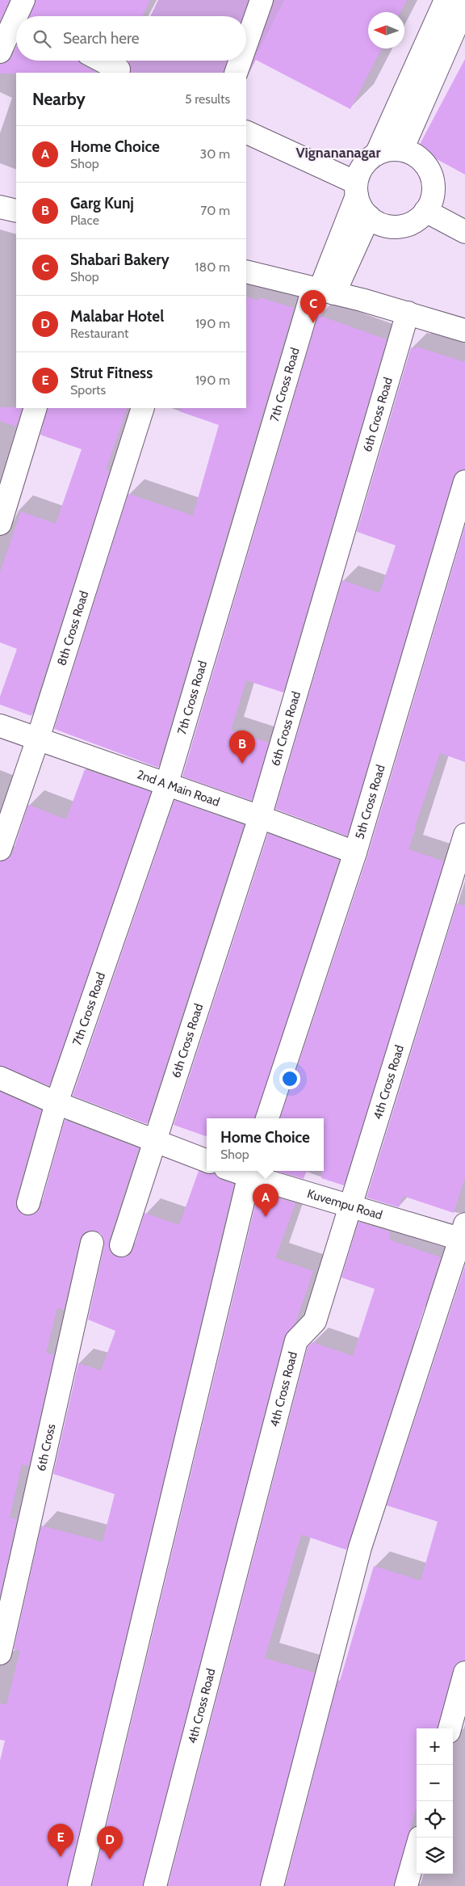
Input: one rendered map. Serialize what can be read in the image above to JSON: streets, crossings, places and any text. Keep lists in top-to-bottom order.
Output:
{
  "streets": {
    "street": [
      "7th Cross Road",
      "6th Cross Road",
      "8th Cross Road",
      "2nd A Main Road",
      "5th Cross Road",
      "4th Cross Road",
      "Kuvempu Road",
      "6th Cross"
    ]
  },
  "crossings": [
    ["7th Cross Road", "2nd A Main Road"],
    ["6th Cross Road", "2nd A Main Road"],
    ["8th Cross Road", "2nd A Main Road"],
    ["2nd A Main Road", "5th Cross Road"],
    ["4th Cross Road", "Kuvempu Road"]
  ],
  "districts": ["Vignananagar"],
  "north": "left",
  "page": {
    "search": "Search here",
    "heading": ["Nearby", "5 results"],
    "list": [
      {
        "mark": "A",
        "name": "Home Choice",
        "note": "Shop",
        "value": "30 m"
      },
      {
        "mark": "B",
        "name": "Garg Kunj",
        "note": "Place",
        "value": "70 m"
      },
      {
        "mark": "C",
        "name": "Shabari Bakery",
        "note": "Shop",
        "value": "180 m"
      },
      {
        "mark": "D",
        "name": "Malabar Hotel",
        "note": "Restaurant",
        "value": "190 m"
      },
      {
        "mark": "E",
        "name": "Strut Fitness",
        "note": "Sports",
        "value": "190 m"
      }
    ],
    "pins": [
      "C",
      "B",
      "A",
      "E",
      "D"
    ],
    "popup": ["Home Choice", "Shop"],
    "map_buttons": ["+", "−"]
  }
}
